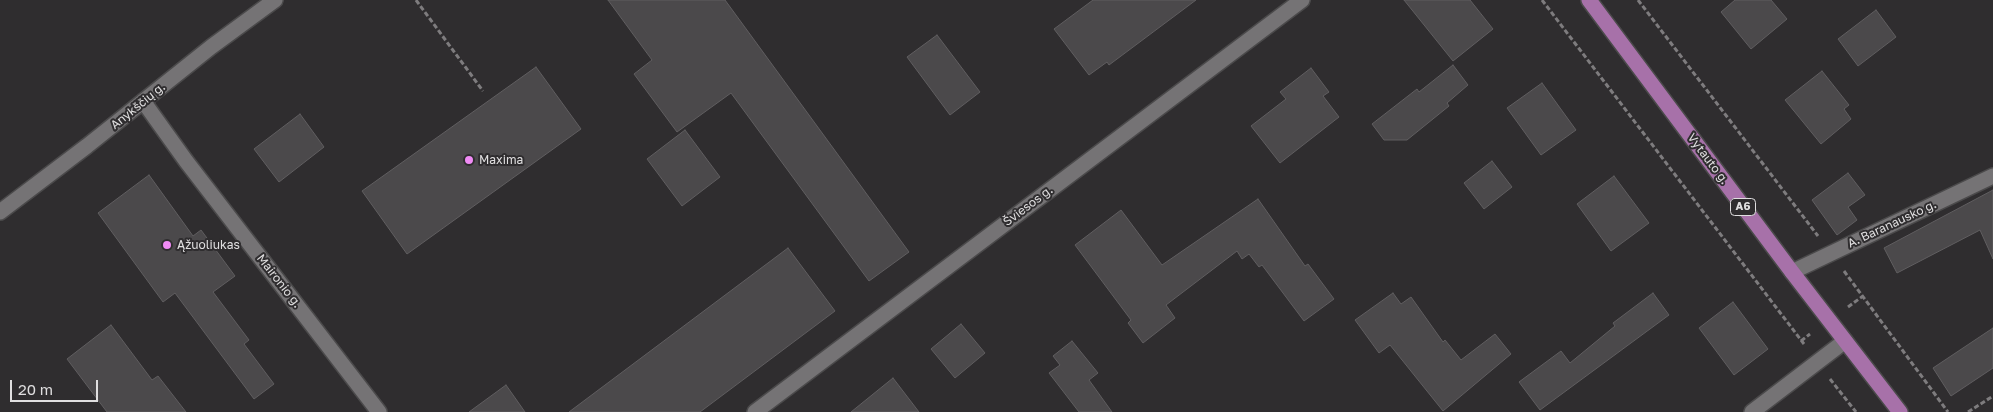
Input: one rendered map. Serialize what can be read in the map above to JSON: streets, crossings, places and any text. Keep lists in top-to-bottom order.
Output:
{
  "streets": {
    "main road": ["Vytauto g.", "A6"],
    "street": [
      "Anykščių g.",
      "Šviesos g.",
      "A. Baranausko g.",
      "Maironio g."
    ]
  },
  "crossings": [
    ["Anykščių g.", "Maironio g."],
    ["Vytauto g.", "A. Baranausko g."]
  ],
  "places": ["Maxima", "Ąžuoliukas"],
  "scale_bar": "20 m"
}
